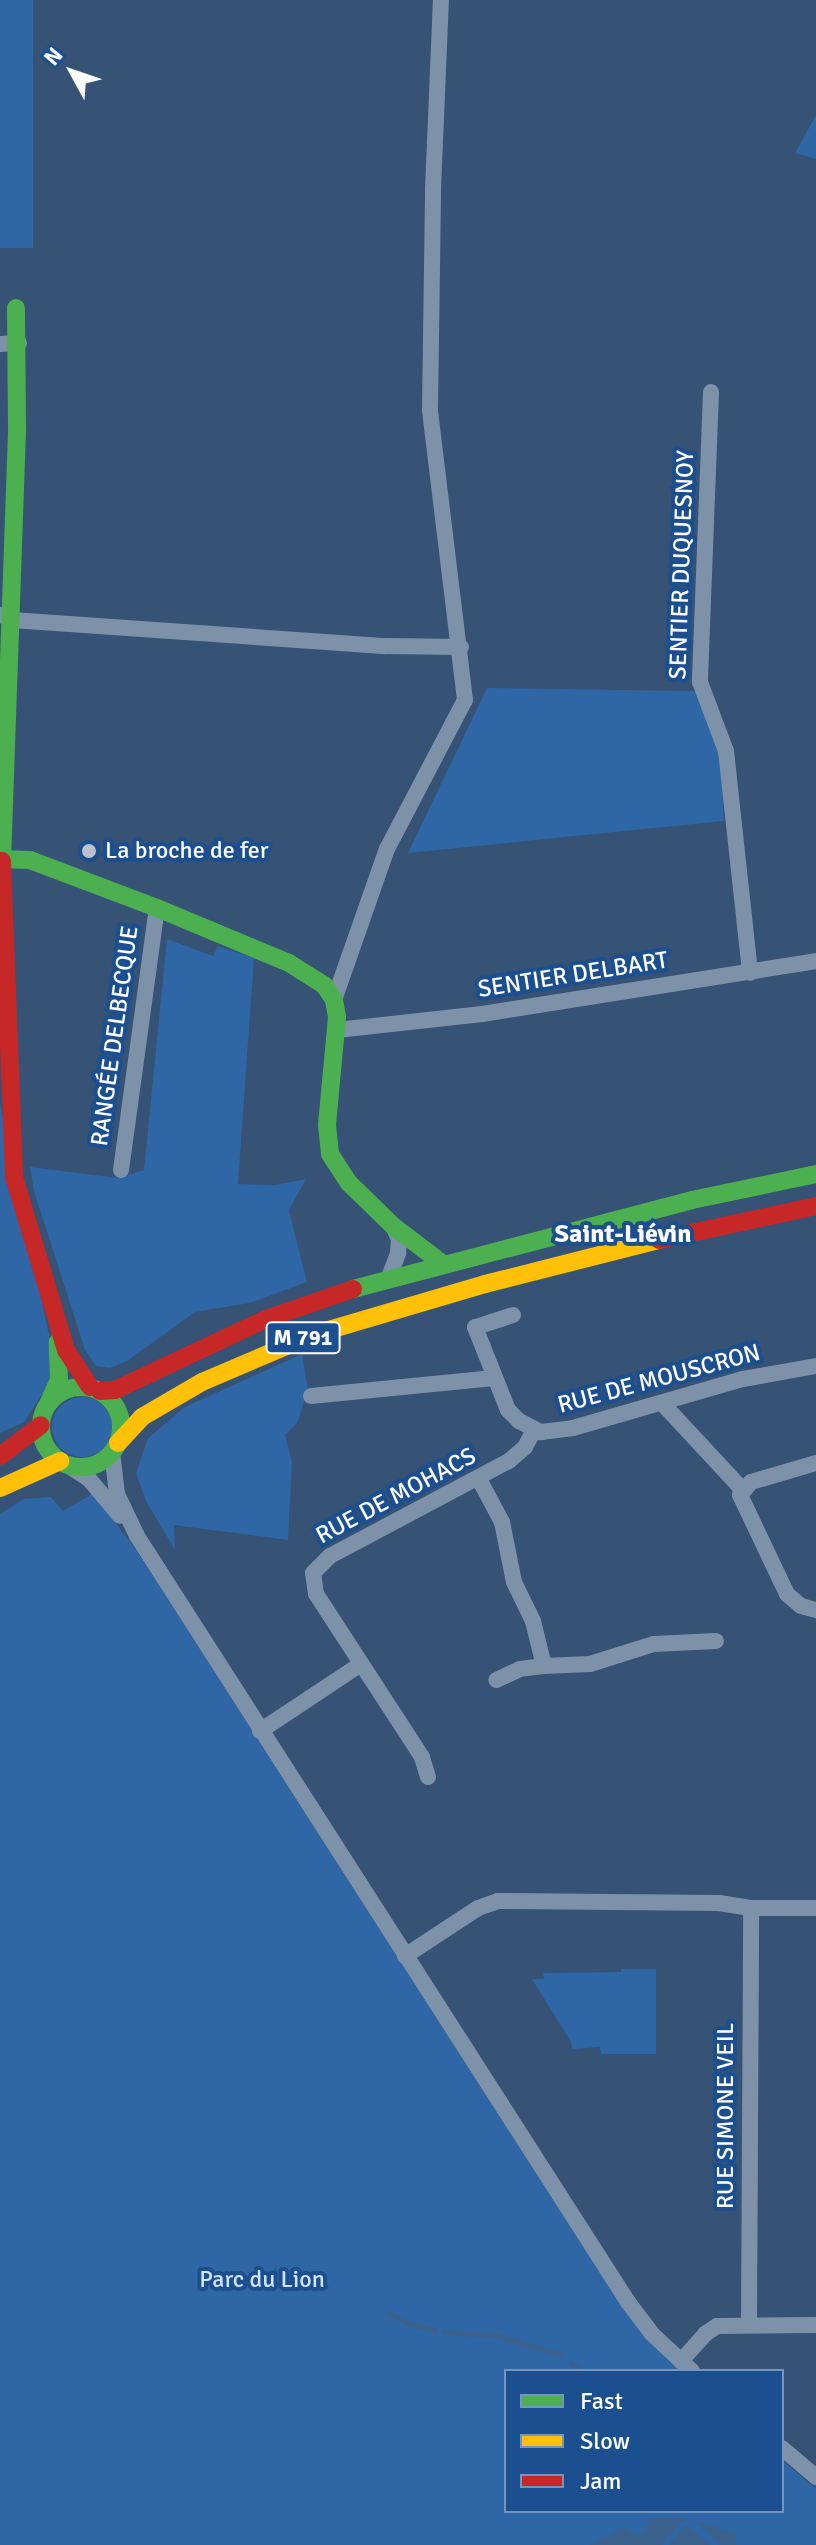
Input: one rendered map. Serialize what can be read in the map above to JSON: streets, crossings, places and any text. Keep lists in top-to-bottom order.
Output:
{
  "streets": {
    "street": [
      "SENTIER DUQUESNOY",
      "SENTIER DELBART",
      "RANGÉE DELBECQUE",
      "M 791",
      "RUE DE MOUSCRON",
      "RUE DE MOHACS",
      "RUE SIMONE VEIL"
    ]
  },
  "crossings": [
    ["SENTIER DUQUESNOY", "SENTIER DELBART"],
    ["RUE DE MOUSCRON", "RUE DE MOHACS"]
  ],
  "districts": ["Saint-Liévin"],
  "parks": ["Parc du Lion"],
  "places": ["La broche de fer"],
  "legend": ["Fast", "Slow", "Jam"],
  "north": "top left"
}
